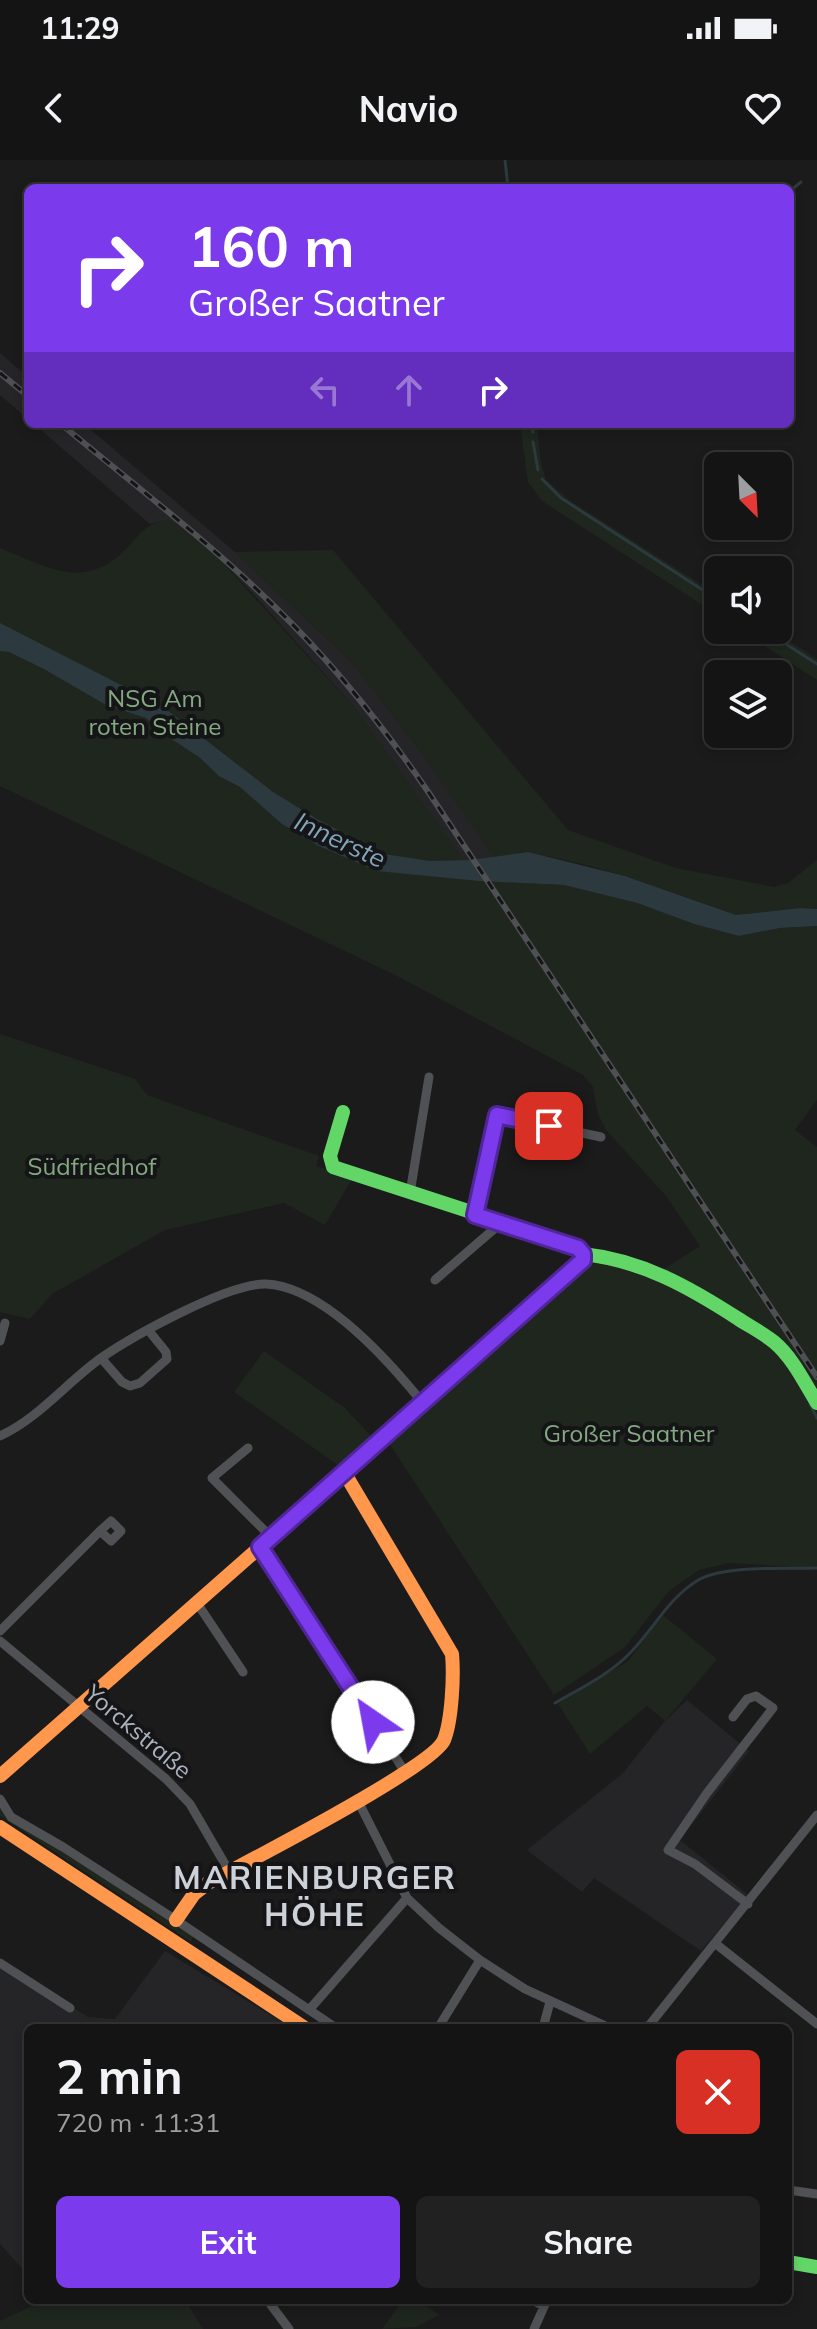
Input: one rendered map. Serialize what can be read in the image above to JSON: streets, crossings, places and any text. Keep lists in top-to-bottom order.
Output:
{
  "streets": {
    "street": ["Yorckstraße"]
  },
  "districts": ["MARIENBURGER HÖHE"],
  "water": ["Innerste"],
  "parks": ["NSG Am roten Steine", "Südfriedhof", "Großer Saatner"],
  "north": "bottom right",
  "page": {
    "status": "11:29",
    "header": "Navio",
    "turn": ["160 m", "Großer Saatner"],
    "heading": ["2 min", "720 m · 11:31"],
    "buttons": ["Exit", "Share"]
  }
}
